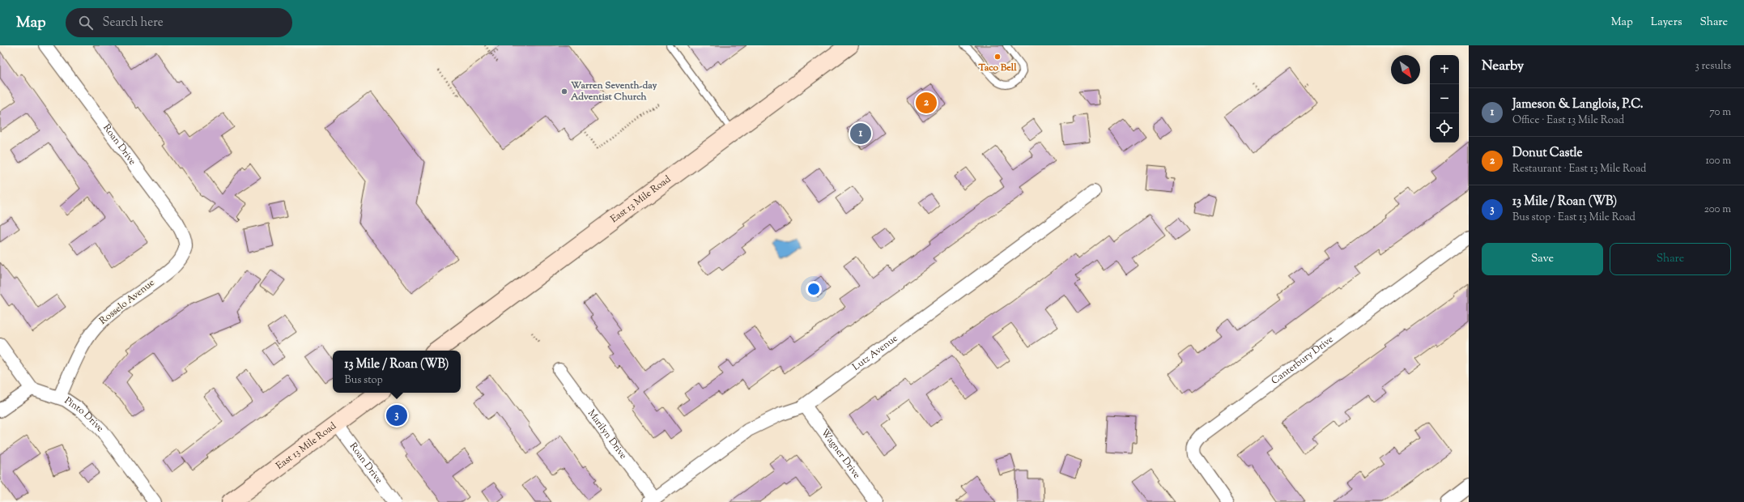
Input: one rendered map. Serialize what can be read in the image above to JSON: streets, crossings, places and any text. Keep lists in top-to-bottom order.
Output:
{
  "streets": {
    "main road": ["East 13 Mile Road"],
    "street": [
      "Roan Drive",
      "Rosselo Avenue",
      "Lutz Avenue",
      "Canterbury Drive",
      "Pinto Drive",
      "Marilyn Drive",
      "Wagner Drive"
    ]
  },
  "crossings": [
    ["Roan Drive", "East 13 Mile Road"],
    ["Roan Drive", "Rosselo Avenue"],
    ["Rosselo Avenue", "Pinto Drive"],
    ["Lutz Avenue", "Marilyn Drive"],
    ["Lutz Avenue", "Wagner Drive"]
  ],
  "places": ["Taco Bell", "Warren Seventh-day Adventist Church"],
  "north": "bottom right",
  "page": {
    "header": "Map",
    "search": "Search here",
    "nav": ["Map", "Layers", "Share"],
    "heading": ["Nearby", "3 results"],
    "map_buttons": ["+", "−"],
    "list": [
      {
        "mark": "1",
        "name": "Jameson & Langlois, P.C.",
        "note": "Office · East 13 Mile Road",
        "value": "70 m"
      },
      {
        "mark": "2",
        "name": "Donut Castle",
        "note": "Restaurant · East 13 Mile Road",
        "value": "100 m"
      },
      {
        "mark": "3",
        "name": "13 Mile / Roan (WB)",
        "note": "Bus stop · East 13 Mile Road",
        "value": "200 m"
      }
    ],
    "pins": ["2", "1", "3"],
    "buttons": ["Save", "Share"],
    "popup": ["13 Mile / Roan (WB)", "Bus stop"]
  }
}
